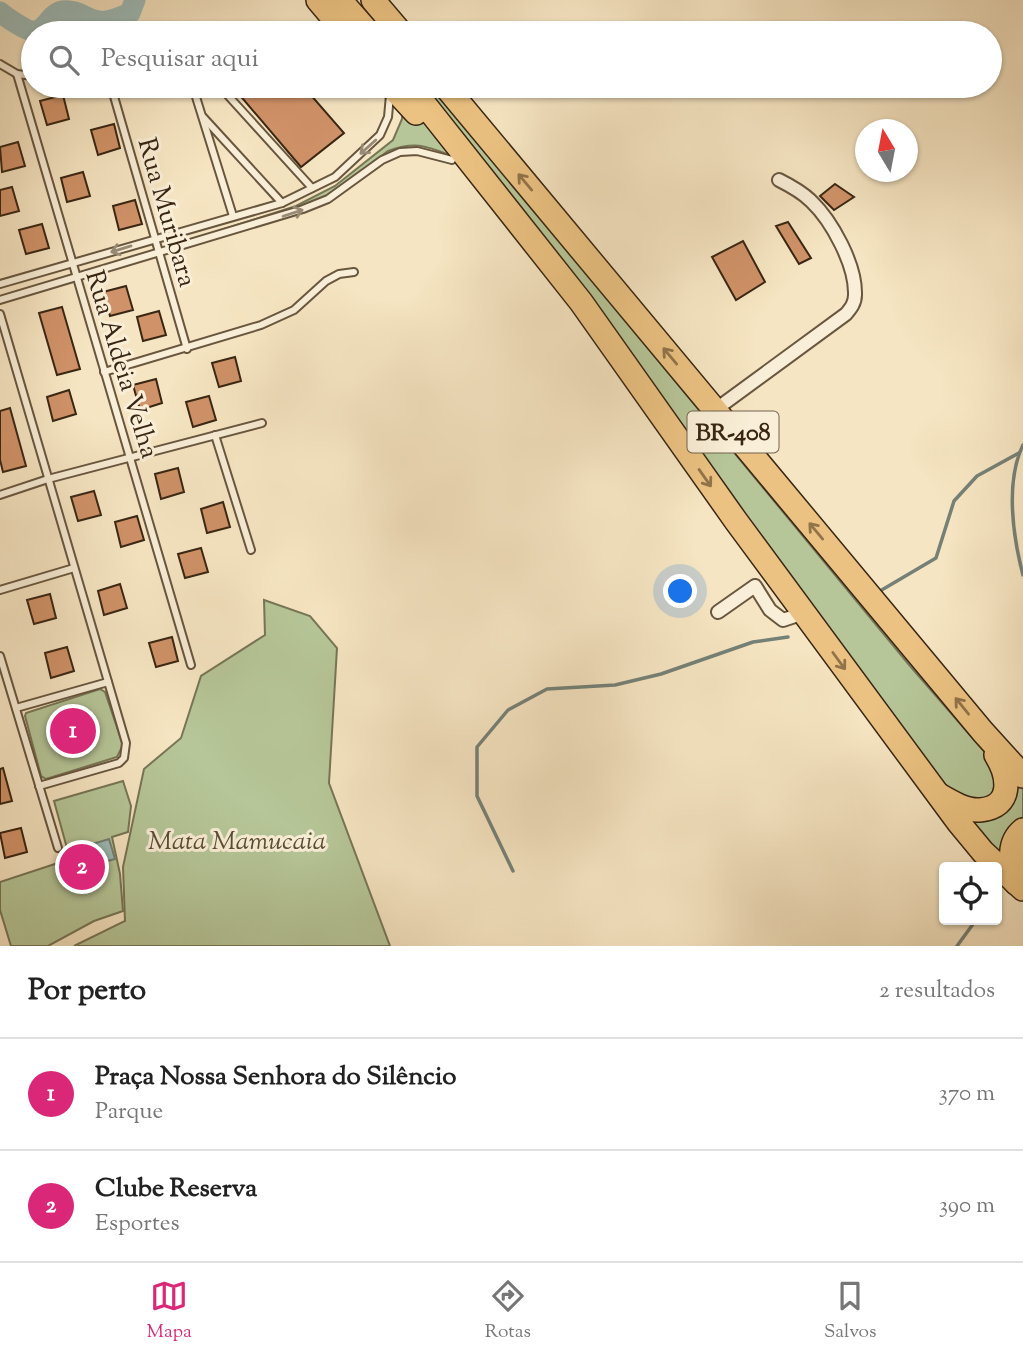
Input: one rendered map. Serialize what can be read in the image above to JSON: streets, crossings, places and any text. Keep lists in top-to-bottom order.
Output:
{
  "streets": {
    "highway": ["BR-408"],
    "lane": ["Rua Muribara", "Rua Aldeia Velha"]
  },
  "parks": ["Mata Mamucaia"],
  "north": "top",
  "page": {
    "search": "Pesquisar aqui",
    "pins": ["1", "2"],
    "heading": ["Por perto", "2 resultados"],
    "list": [
      {
        "mark": "1",
        "name": "Praça Nossa Senhora do Silêncio",
        "note": "Parque",
        "value": "370 m"
      },
      {
        "mark": "2",
        "name": "Clube Reserva",
        "note": "Esportes",
        "value": "390 m"
      }
    ],
    "nav": ["Mapa", "Rotas", "Salvos"]
  }
}
